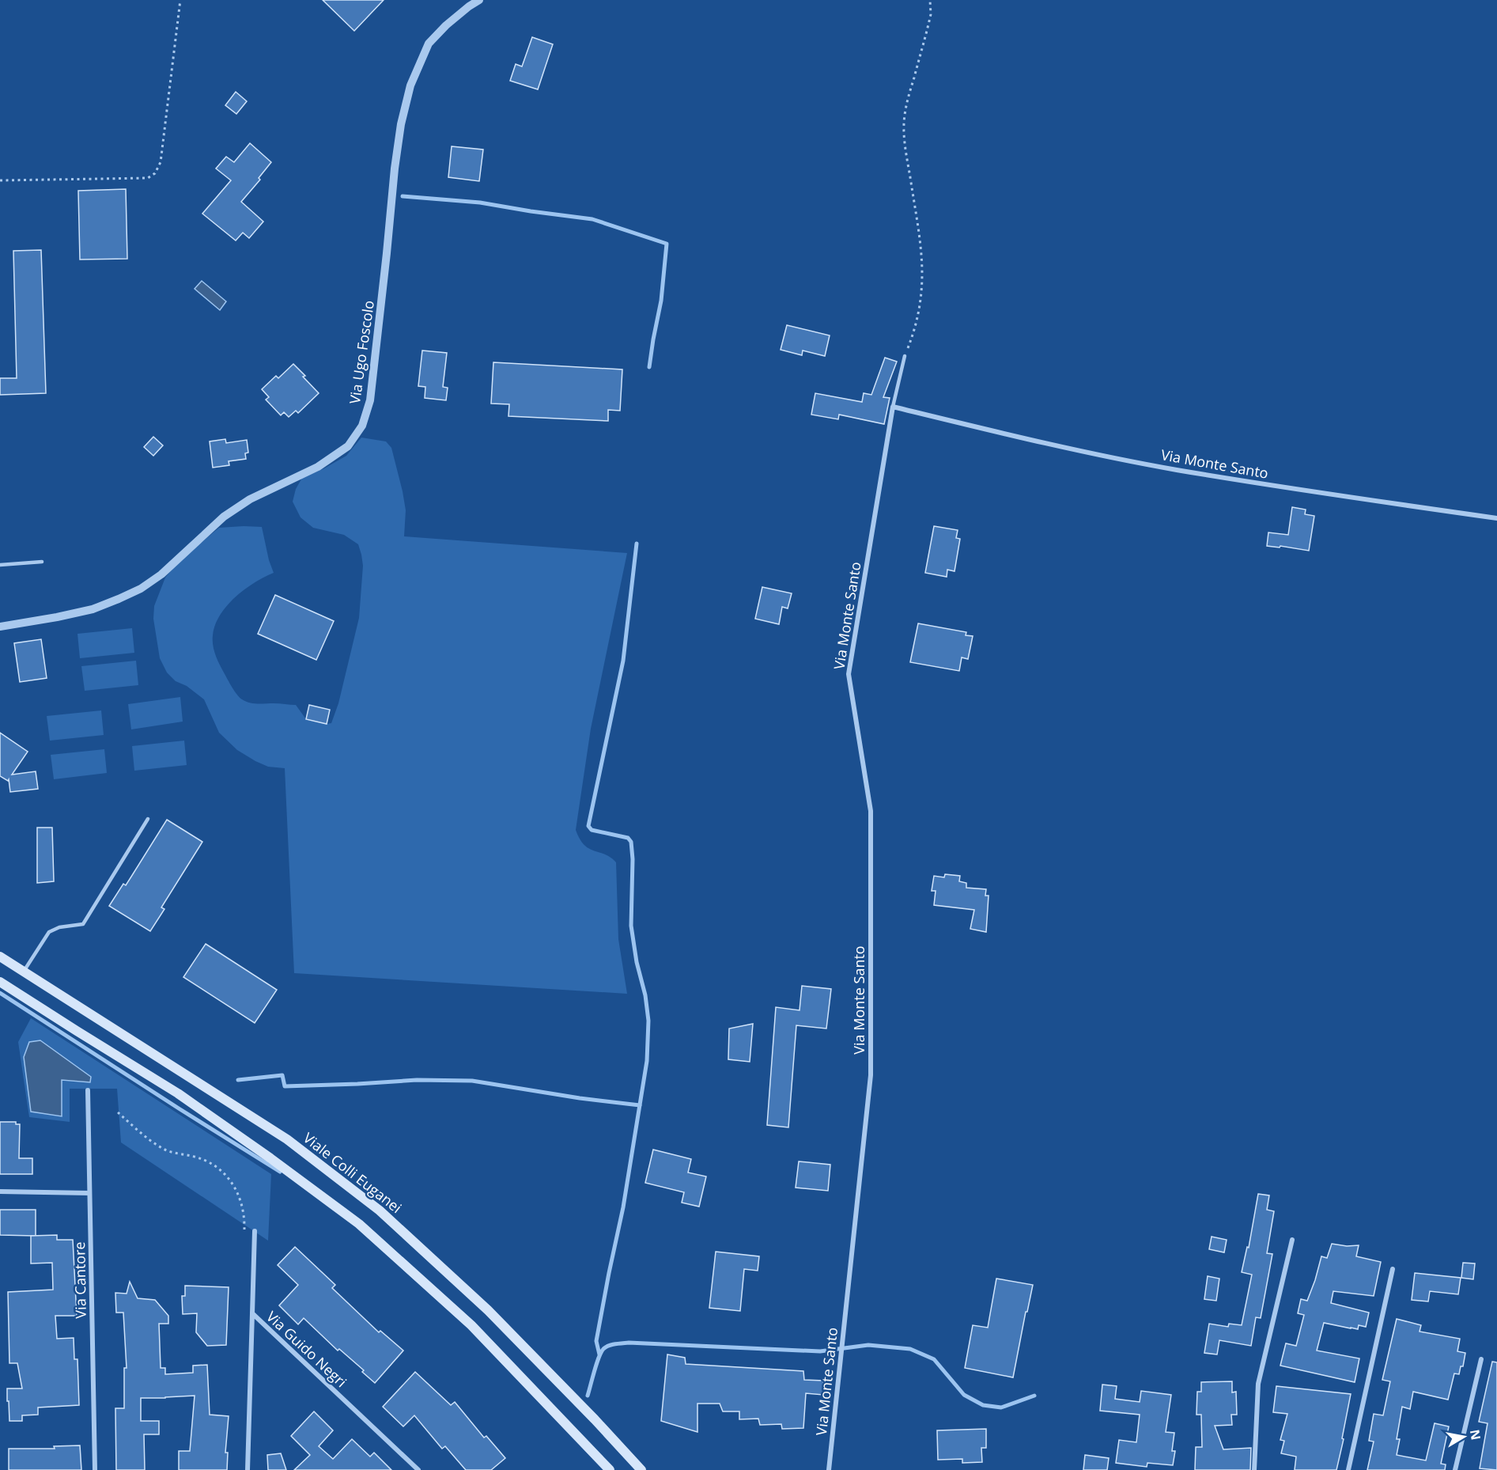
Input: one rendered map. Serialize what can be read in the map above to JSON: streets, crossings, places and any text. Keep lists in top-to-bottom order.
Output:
{
  "streets": {
    "main road": ["Viale Colli Euganei"],
    "street": [
      "Via Ugo Foscolo",
      "Via Monte Santo",
      "Via Cantore",
      "Via Guido Negri"
    ]
  },
  "north": "right"
}
